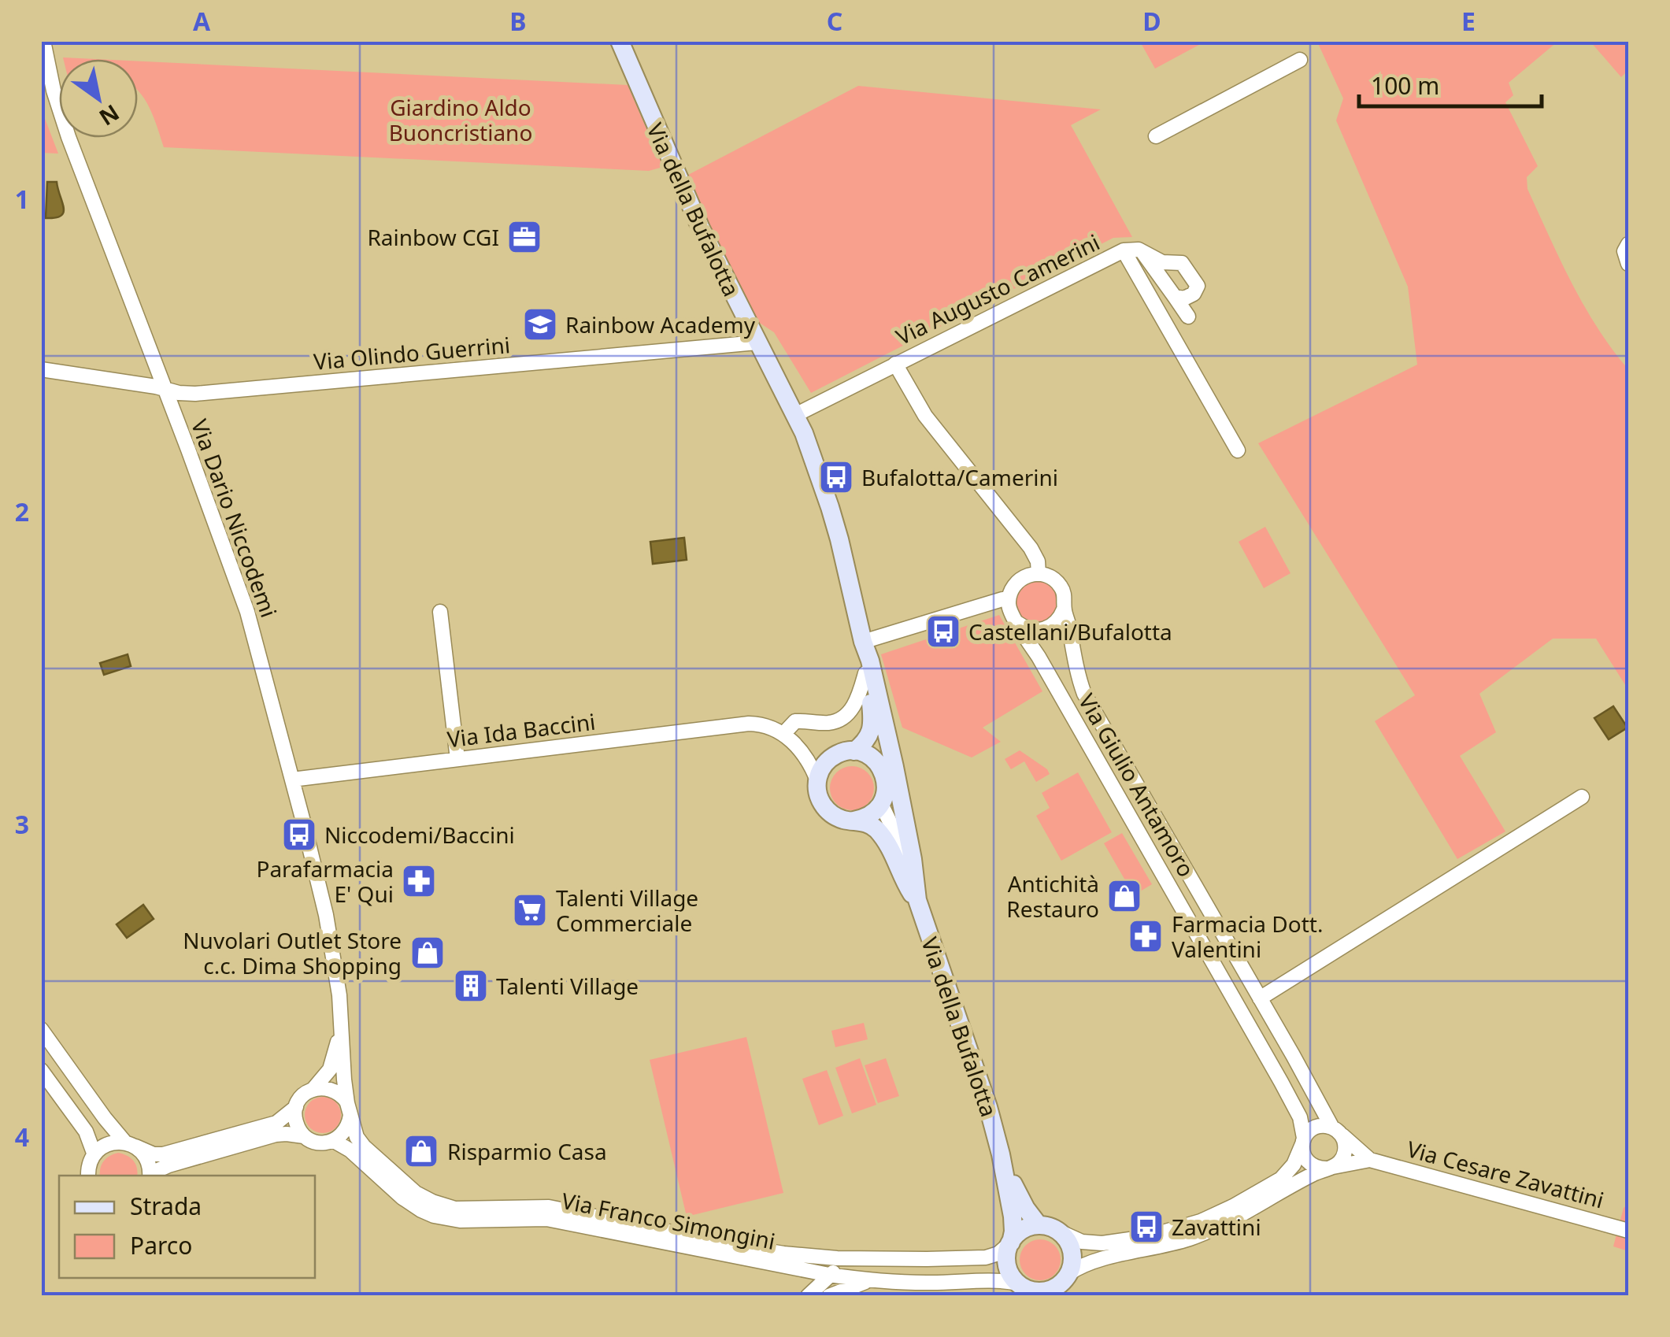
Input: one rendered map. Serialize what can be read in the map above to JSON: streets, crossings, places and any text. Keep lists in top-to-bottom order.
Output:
{
  "streets": {
    "street": [
      "Via della Bufalotta",
      "Via Augusto Camerini",
      "Via Olindo Guerrini",
      "Via Dario Niccodemi",
      "Via Ida Baccini",
      "Via Giulio Antamoro",
      "Via Cesare Zavattini",
      "Via Franco Simongini"
    ]
  },
  "crossings": [
    ["Via della Bufalotta", "Via Augusto Camerini"],
    ["Via della Bufalotta", "Via Olindo Guerrini"],
    ["Via della Bufalotta", "Via Cesare Zavattini"],
    ["Via della Bufalotta", "Via Franco Simongini"],
    ["Via Augusto Camerini", "Via Giulio Antamoro"],
    ["Via Olindo Guerrini", "Via Dario Niccodemi"],
    ["Via Dario Niccodemi", "Via Ida Baccini"],
    ["Via Dario Niccodemi", "Via Franco Simongini"],
    ["Via Giulio Antamoro", "Via Cesare Zavattini"],
    ["Via Cesare Zavattini", "Via Franco Simongini"]
  ],
  "parks": ["Giardino Aldo Buoncristiano"],
  "places": {
    "office": ["Rainbow CGI"],
    "school or university": ["Rainbow Academy"],
    "bus stop": [
      "Bufalotta/Camerini",
      "Castellani/Bufalotta",
      "Niccodemi/Baccini",
      "Zavattini"
    ],
    "pharmacy": ["Parafarmacia E' Qui", "Farmacia Dott. Valentini"],
    "shop": ["Antichità Restauro", "Nuvolari Outlet Store c.c. Dima Shopping", "Risparmio Casa"],
    "supermarket": ["Talenti Village Commerciale"],
    "building": ["Talenti Village"]
  },
  "legend": ["Strada", "Parco"],
  "scale_bar": "100 m",
  "north": "bottom right",
  "grid": {
    "columns": [
      "A",
      "B",
      "C",
      "D",
      "E"
    ],
    "rows": [
      "1",
      "2",
      "3",
      "4"
    ]
  }
}
